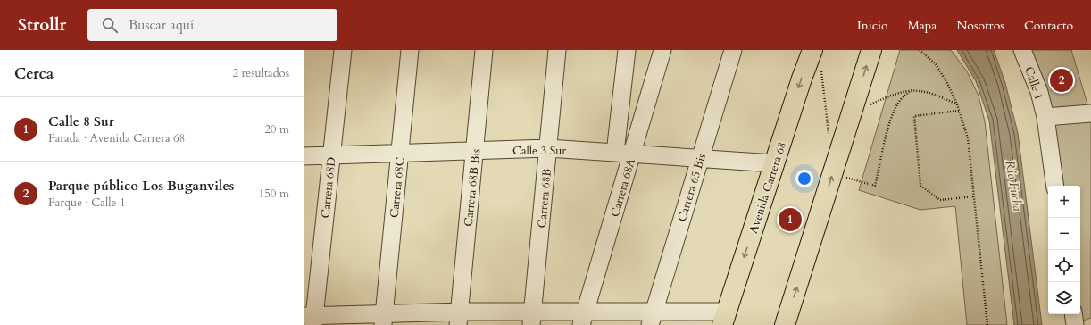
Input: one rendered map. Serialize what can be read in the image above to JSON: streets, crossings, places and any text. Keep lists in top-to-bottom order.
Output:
{
  "streets": {
    "main road": ["Avenida Carrera 68"],
    "street": [
      "Calle 1",
      "Calle 3 Sur",
      "Carrera 68D",
      "Carrera 68C",
      "Carrera 68B Bis",
      "Carrera 68A",
      "Carrera 65 Bis",
      "Carrera 68B"
    ]
  },
  "crossings": [
    ["Calle 3 Sur", "Carrera 68D"],
    ["Calle 3 Sur", "Carrera 68C"],
    ["Calle 3 Sur", "Carrera 68B Bis"],
    ["Calle 3 Sur", "Carrera 68A"],
    ["Calle 3 Sur", "Carrera 65 Bis"],
    ["Calle 3 Sur", "Avenida Carrera 68"],
    ["Calle 3 Sur", "Carrera 68B"]
  ],
  "water": ["Río Fucha"],
  "page": {
    "header": "Strollr",
    "search": "Buscar aquí",
    "nav": [
      "Inicio",
      "Mapa",
      "Nosotros",
      "Contacto"
    ],
    "heading": ["Cerca", "2 resultados"],
    "pins": ["2", "1"],
    "list": [
      {
        "mark": "1",
        "name": "Calle 8 Sur",
        "note": "Parada · Avenida Carrera 68",
        "value": "20 m"
      },
      {
        "mark": "2",
        "name": "Parque público Los Buganviles",
        "note": "Parque · Calle 1",
        "value": "150 m"
      }
    ],
    "map_buttons": ["+", "−"]
  }
}
